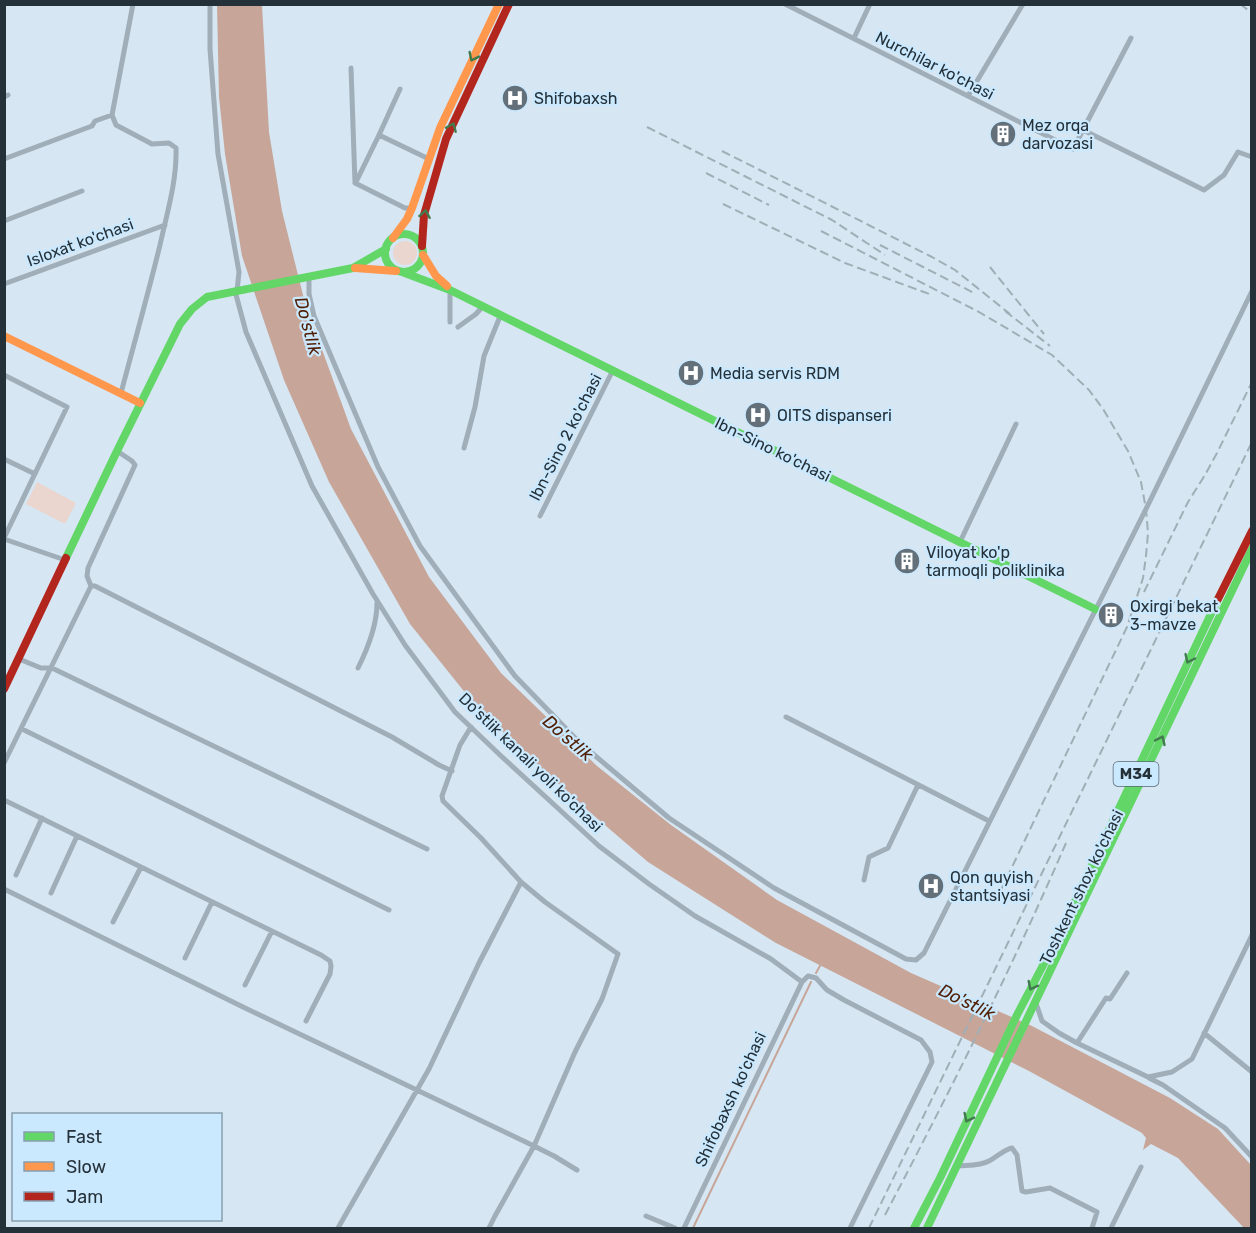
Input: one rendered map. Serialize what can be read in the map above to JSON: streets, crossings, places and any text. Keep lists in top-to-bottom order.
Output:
{
  "streets": {
    "main road": ["Ibn-Sino ko'chasi", "M34", "Toshkent shox ko'chasi"],
    "street": [
      "Nurchilar ko'chasi",
      "Isloxat ko'chasi",
      "Ibn-Sino 2 ko'chasi",
      "Do'stlik kanali yoli ko'chasi",
      "Shifobaxsh ko'chasi"
    ]
  },
  "crossings": [
    ["Ibn-Sino 2 ko'chasi", "Ibn-Sino ko'chasi"],
    ["Do'stlik kanali yoli ko'chasi", "Shifobaxsh ko'chasi"]
  ],
  "water": ["Do'stlik"],
  "places": {
    "hospital": [
      "Shifobaxsh",
      "Media servis RDM",
      "OITS dispanseri",
      "Qon quyish stantsiyasi"
    ],
    "building": ["Mez orqa darvozasi", "Viloyat ko'p tarmoqli poliklinika", "Oxirgi bekat 3-mavze"]
  },
  "legend": ["Fast", "Slow", "Jam"]
}
